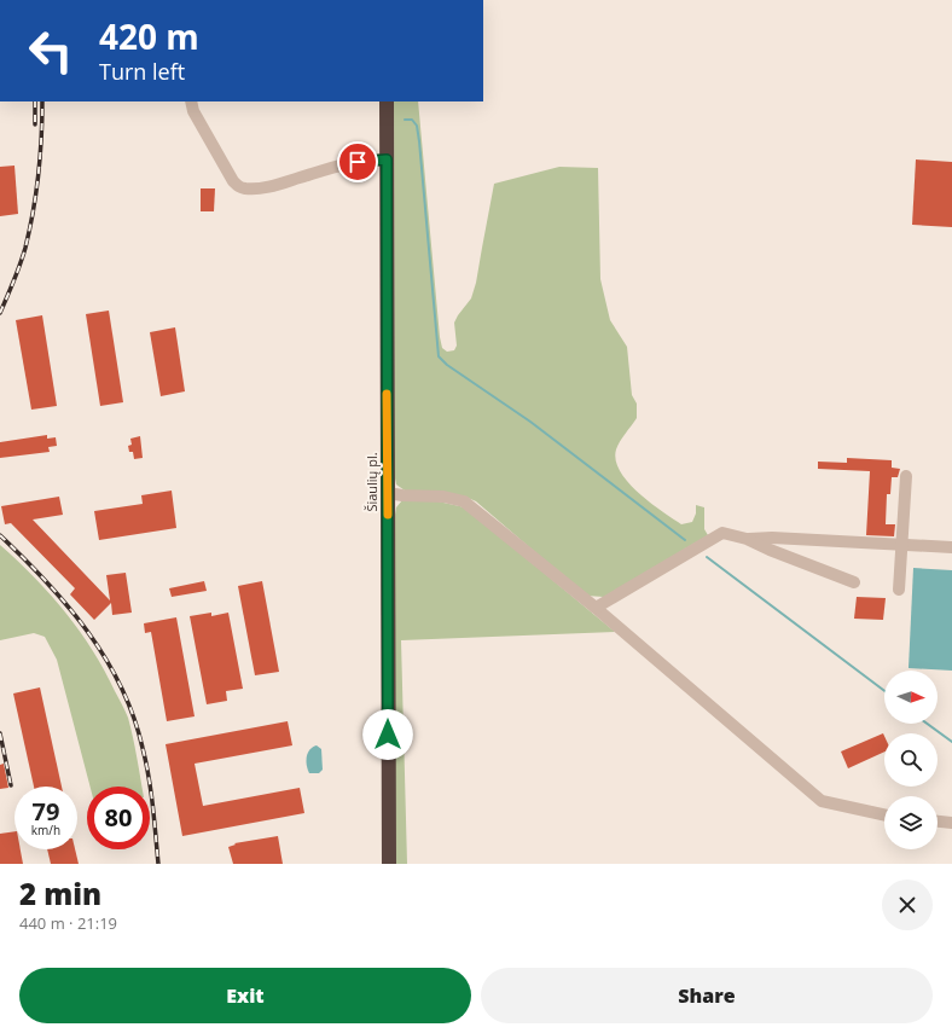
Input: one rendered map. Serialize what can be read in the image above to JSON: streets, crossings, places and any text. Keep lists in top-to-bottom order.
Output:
{
  "streets": {
    "highway": ["Šiaulių pl."]
  },
  "north": "right",
  "page": {
    "turn": ["420 m", "Turn left"],
    "speed": "79 km/h",
    "limit": "80",
    "heading": ["2 min", "440 m · 21:19"],
    "buttons": ["Exit", "Share"]
  }
}
